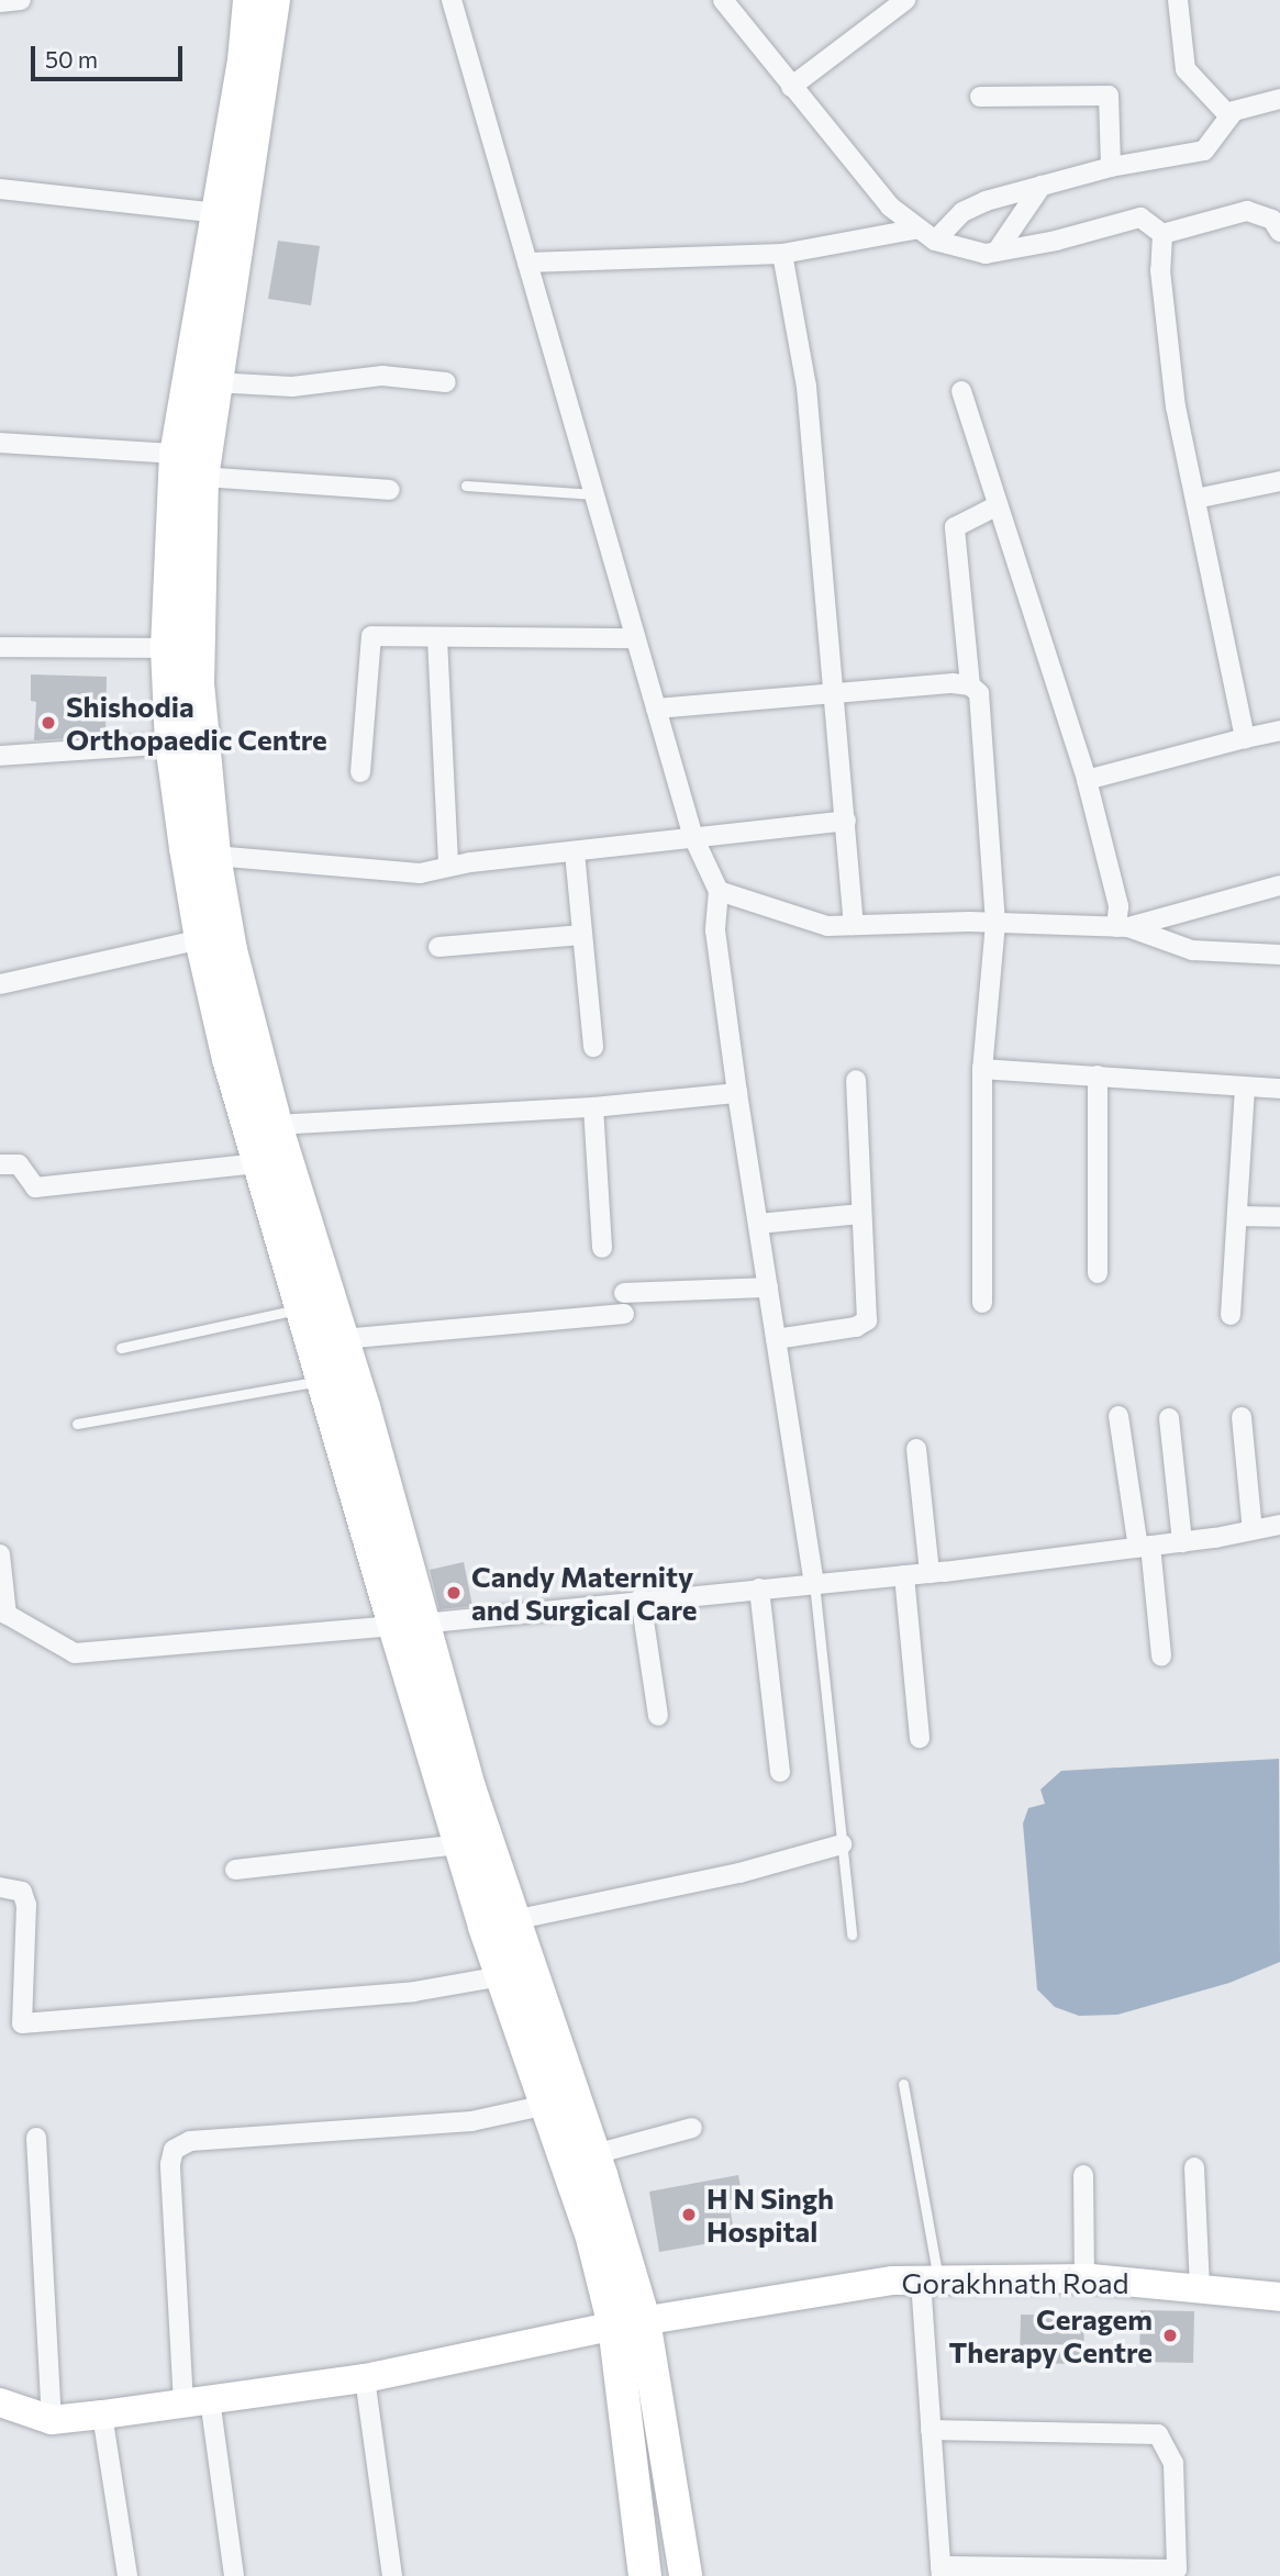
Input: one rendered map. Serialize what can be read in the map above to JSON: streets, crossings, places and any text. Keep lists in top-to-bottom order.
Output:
{
  "streets": {
    "main road": ["Gorakhnath Road"]
  },
  "places": [
    "Shishodia Orthopaedic Centre",
    "Candy Maternity and Surgical Care",
    "H N Singh Hospital",
    "Ceragem Therapy Centre"
  ],
  "scale_bar": "50 m"
}
